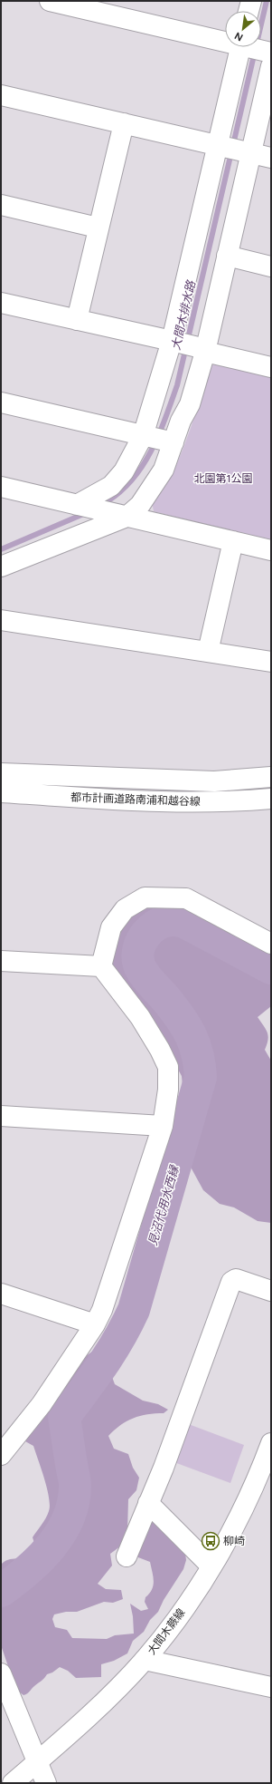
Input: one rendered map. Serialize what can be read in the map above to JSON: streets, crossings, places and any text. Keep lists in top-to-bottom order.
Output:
{
  "streets": {
    "street": ["都市計画道路南浦和越谷線", "大間木蕨線"]
  },
  "water": ["大間木排水路", "見沼代用水西縁"],
  "parks": ["北園第1公園"],
  "places": {
    "bus stop": ["柳崎"]
  },
  "north": "bottom left"
}
